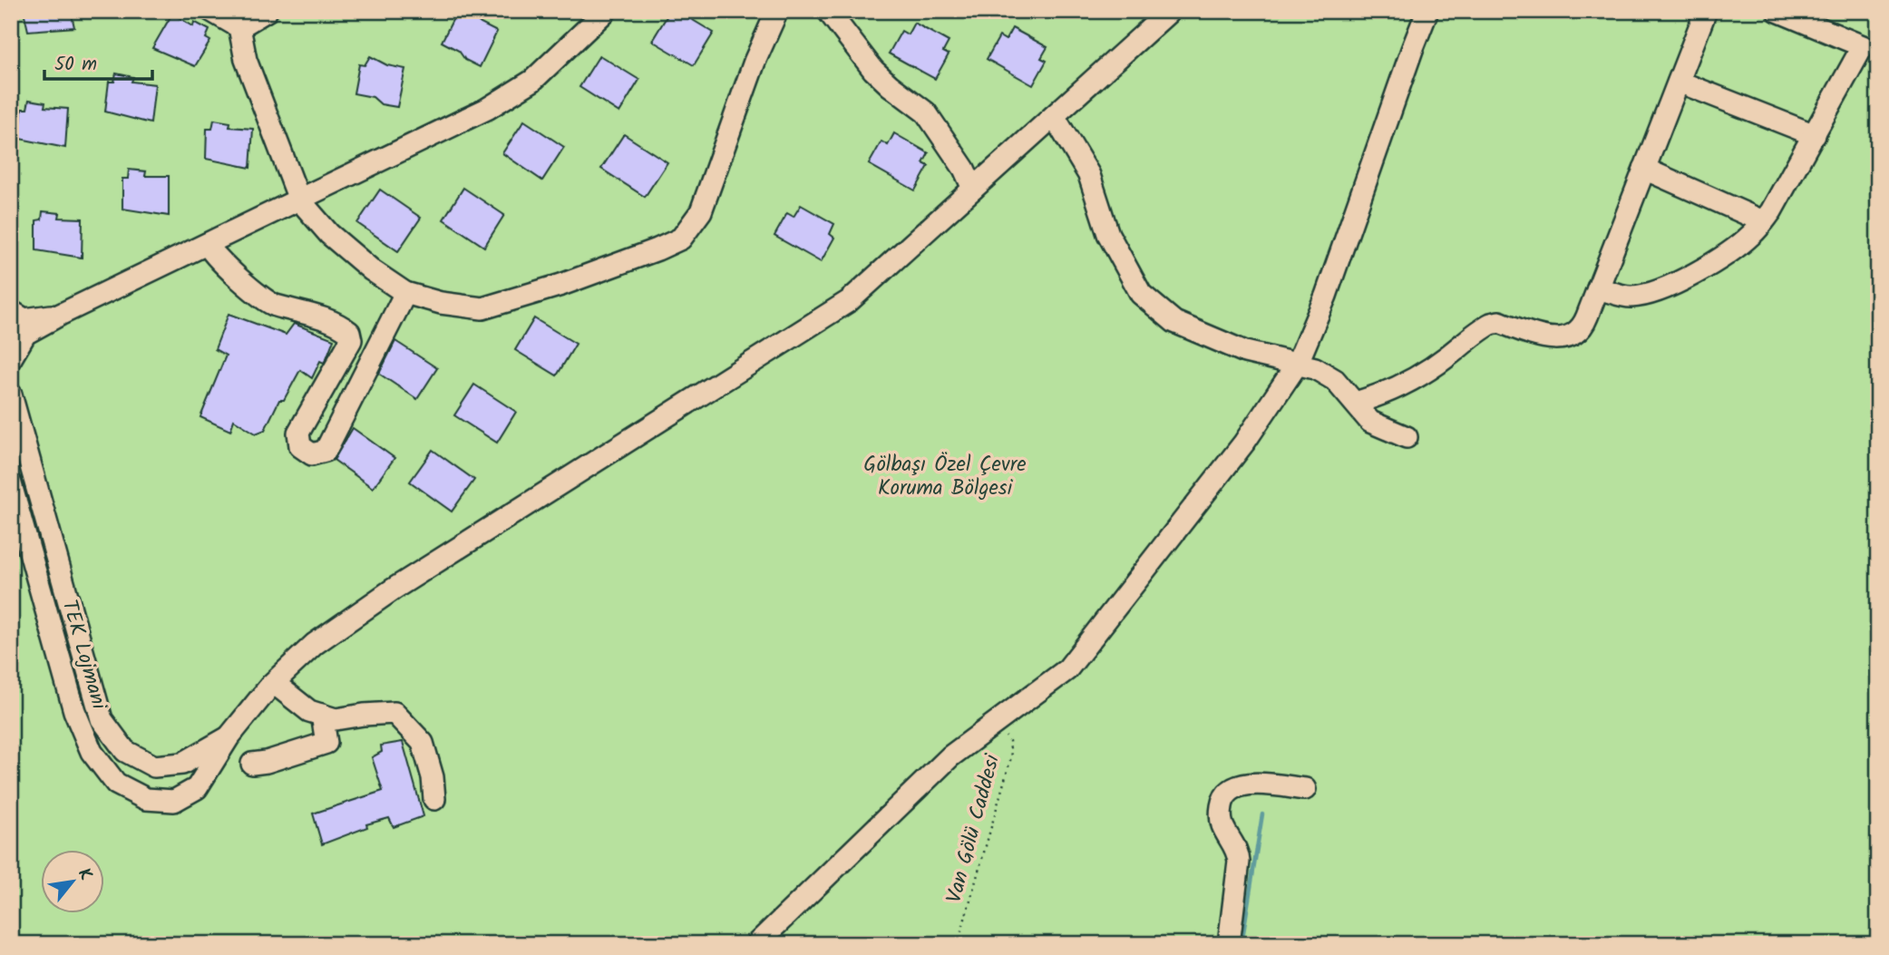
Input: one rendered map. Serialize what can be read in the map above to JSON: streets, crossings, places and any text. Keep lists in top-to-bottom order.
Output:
{
  "streets": {
    "street": ["TEK Lojmani"],
    "path": ["Van Gölü Caddesi"]
  },
  "parks": ["Gölbaşı Özel Çevre Koruma Bölgesi"],
  "scale_bar": "50 m",
  "north": "top right"
}
